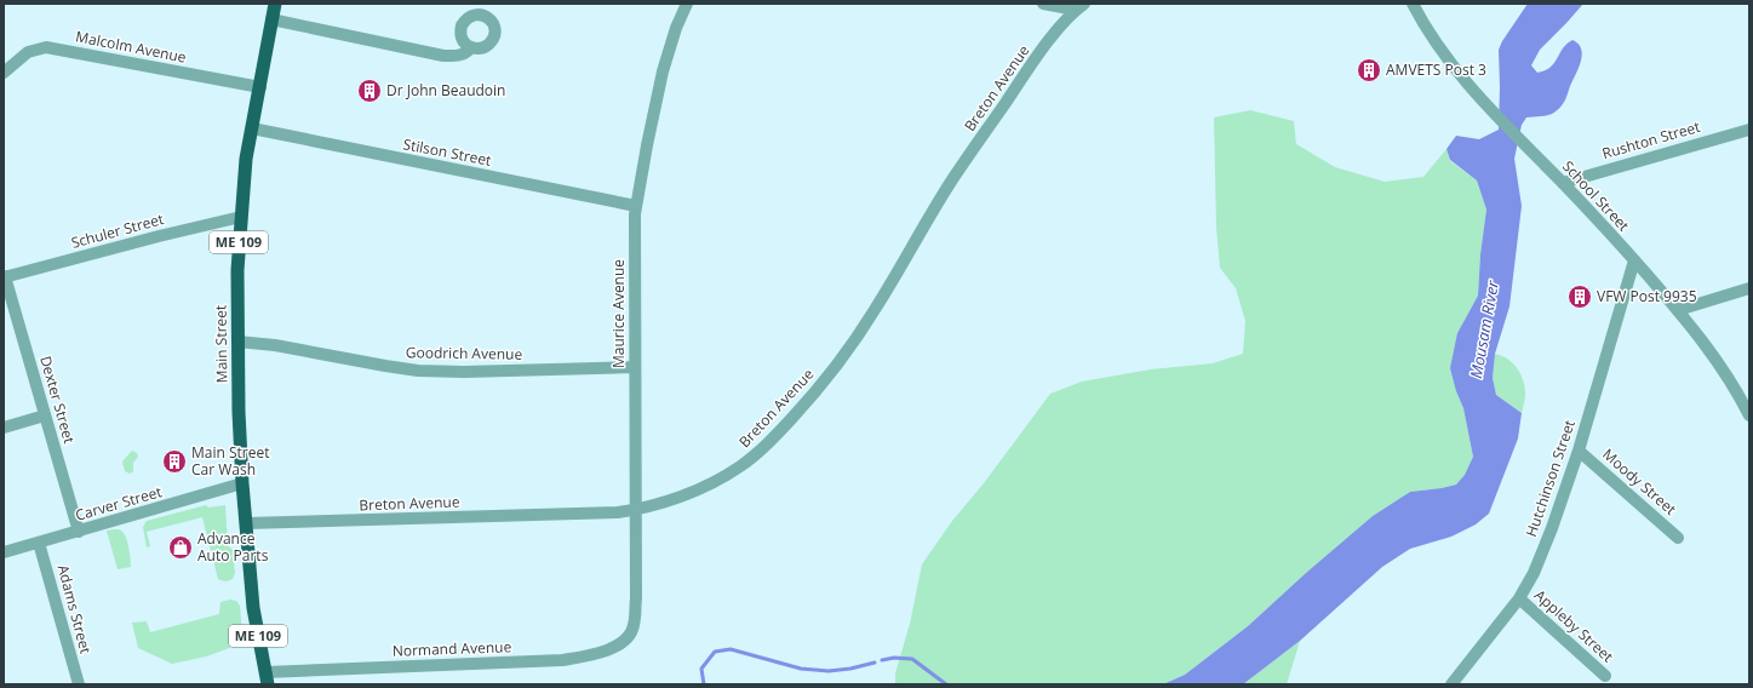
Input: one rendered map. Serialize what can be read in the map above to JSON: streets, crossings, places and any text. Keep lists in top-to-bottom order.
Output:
{
  "streets": {
    "highway": ["ME 109", "Main Street"],
    "street": [
      "Malcolm Avenue",
      "Breton Avenue",
      "Rushton Street",
      "Stilson Street",
      "School Street",
      "Schuler Street",
      "Maurice Avenue",
      "Goodrich Avenue",
      "Dexter Street",
      "Hutchinson Street",
      "Moody Street",
      "Carver Street",
      "Adams Street",
      "Appleby Street",
      "Normand Avenue"
    ]
  },
  "crossings": [
    ["Malcolm Avenue", "Main Street"],
    ["Breton Avenue", "Maurice Avenue"],
    ["Breton Avenue", "Main Street"],
    ["Rushton Street", "School Street"],
    ["Stilson Street", "Maurice Avenue"],
    ["Stilson Street", "Main Street"],
    ["School Street", "Hutchinson Street"],
    ["Schuler Street", "Main Street"],
    ["Schuler Street", "Dexter Street"],
    ["Maurice Avenue", "Goodrich Avenue"],
    ["Maurice Avenue", "Normand Avenue"],
    ["Main Street", "Goodrich Avenue"],
    ["Main Street", "Carver Street"],
    ["Main Street", "Normand Avenue"],
    ["Dexter Street", "Carver Street"],
    ["Hutchinson Street", "Moody Street"],
    ["Hutchinson Street", "Appleby Street"],
    ["Carver Street", "Adams Street"]
  ],
  "water": ["Mousam River"],
  "places": {
    "building": [
      "AMVETS Post 3",
      "Dr John Beaudoin",
      "VFW Post 9935",
      "Main Street Car Wash"
    ],
    "shop": ["Advance Auto Parts"]
  }
}
